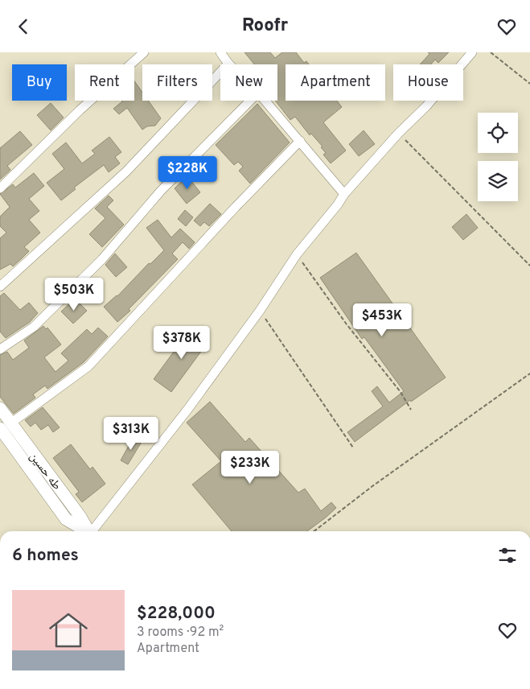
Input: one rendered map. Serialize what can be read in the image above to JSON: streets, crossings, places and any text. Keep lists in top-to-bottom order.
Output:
{
  "streets": {
    "main road": ["طه حسين"]
  },
  "page": {
    "header": "Roofr",
    "chip": [
      "Buy",
      "Rent",
      "Filters",
      "New",
      "Apartment",
      "House"
    ],
    "price": [
      "$228K",
      "$503K",
      "$453K",
      "$378K",
      "$313K",
      "$233K"
    ],
    "heading": "6 homes",
    "list": [
      {
        "name": "$228,000",
        "note": "3 rooms · 92 m² · Apartment"
      }
    ]
  }
}
